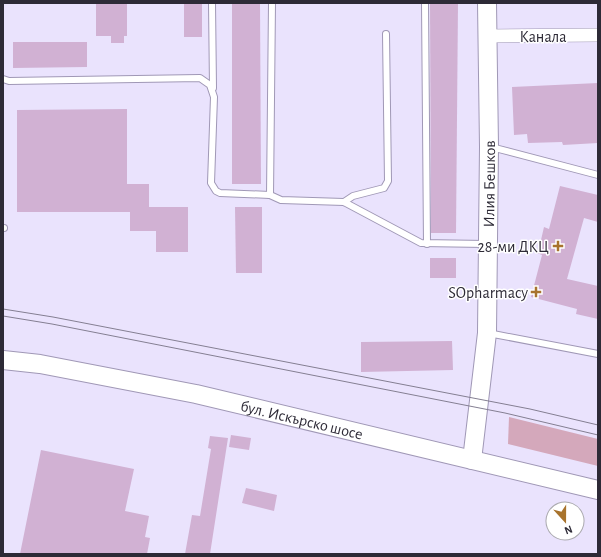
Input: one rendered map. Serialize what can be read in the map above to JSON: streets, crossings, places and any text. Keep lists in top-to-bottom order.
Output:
{
  "streets": {
    "main road": ["Илия Бешков", "бул. Искърско шосе"],
    "street": ["Канала"]
  },
  "crossings": [
    ["Канала", "Илия Бешков"],
    ["Илия Бешков", "бул. Искърско шосе"]
  ],
  "places": {
    "health": ["28-ми ДКЦ", "SOpharmacy"]
  },
  "north": "bottom"
}
